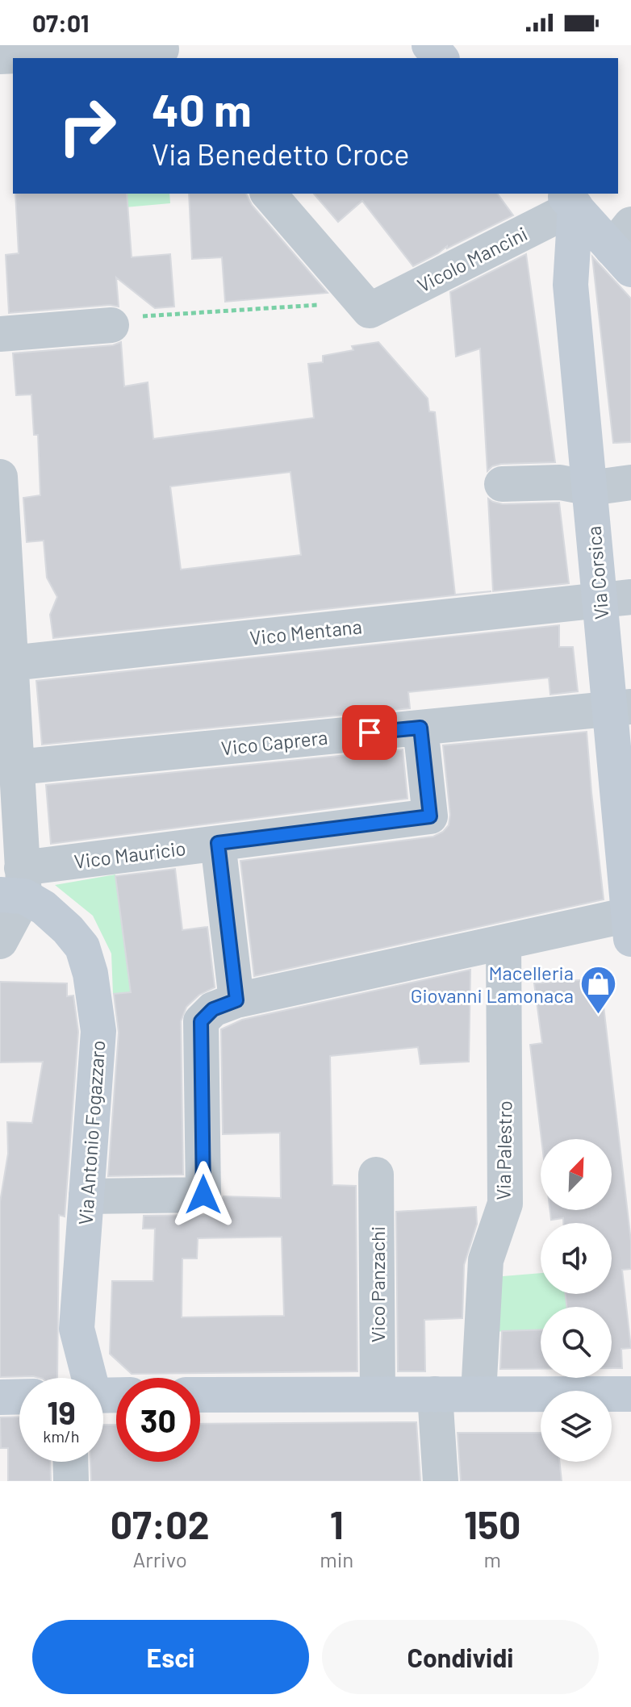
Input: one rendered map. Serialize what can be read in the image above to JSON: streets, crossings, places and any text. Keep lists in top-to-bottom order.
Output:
{
  "streets": {
    "street": [
      "Vicolo Mancini",
      "Via Corsica",
      "Vico Mentana",
      "Vico Caprera",
      "Vico Mauricio",
      "Via Antonio Fogazzaro",
      "Via Palestro",
      "Vico Panzachi"
    ]
  },
  "crossings": [
    ["Vicolo Mancini", "Via Corsica"],
    ["Via Corsica", "Vico Mentana"],
    ["Via Corsica", "Vico Caprera"],
    ["Vico Caprera", "Vico Mauricio"],
    ["Vico Mauricio", "Via Antonio Fogazzaro"]
  ],
  "places": {
    "shop": ["Macelleria Giovanni Lamonaca"]
  },
  "north": "top right",
  "page": {
    "status": "07:01",
    "turn": ["40 m", "Via Benedetto Croce"],
    "speed": "19 km/h",
    "limit": "30",
    "eta": [
      "07:02",
      "Arrivo",
      "1",
      "min",
      "150",
      "m"
    ],
    "buttons": ["Esci", "Condividi"]
  }
}
